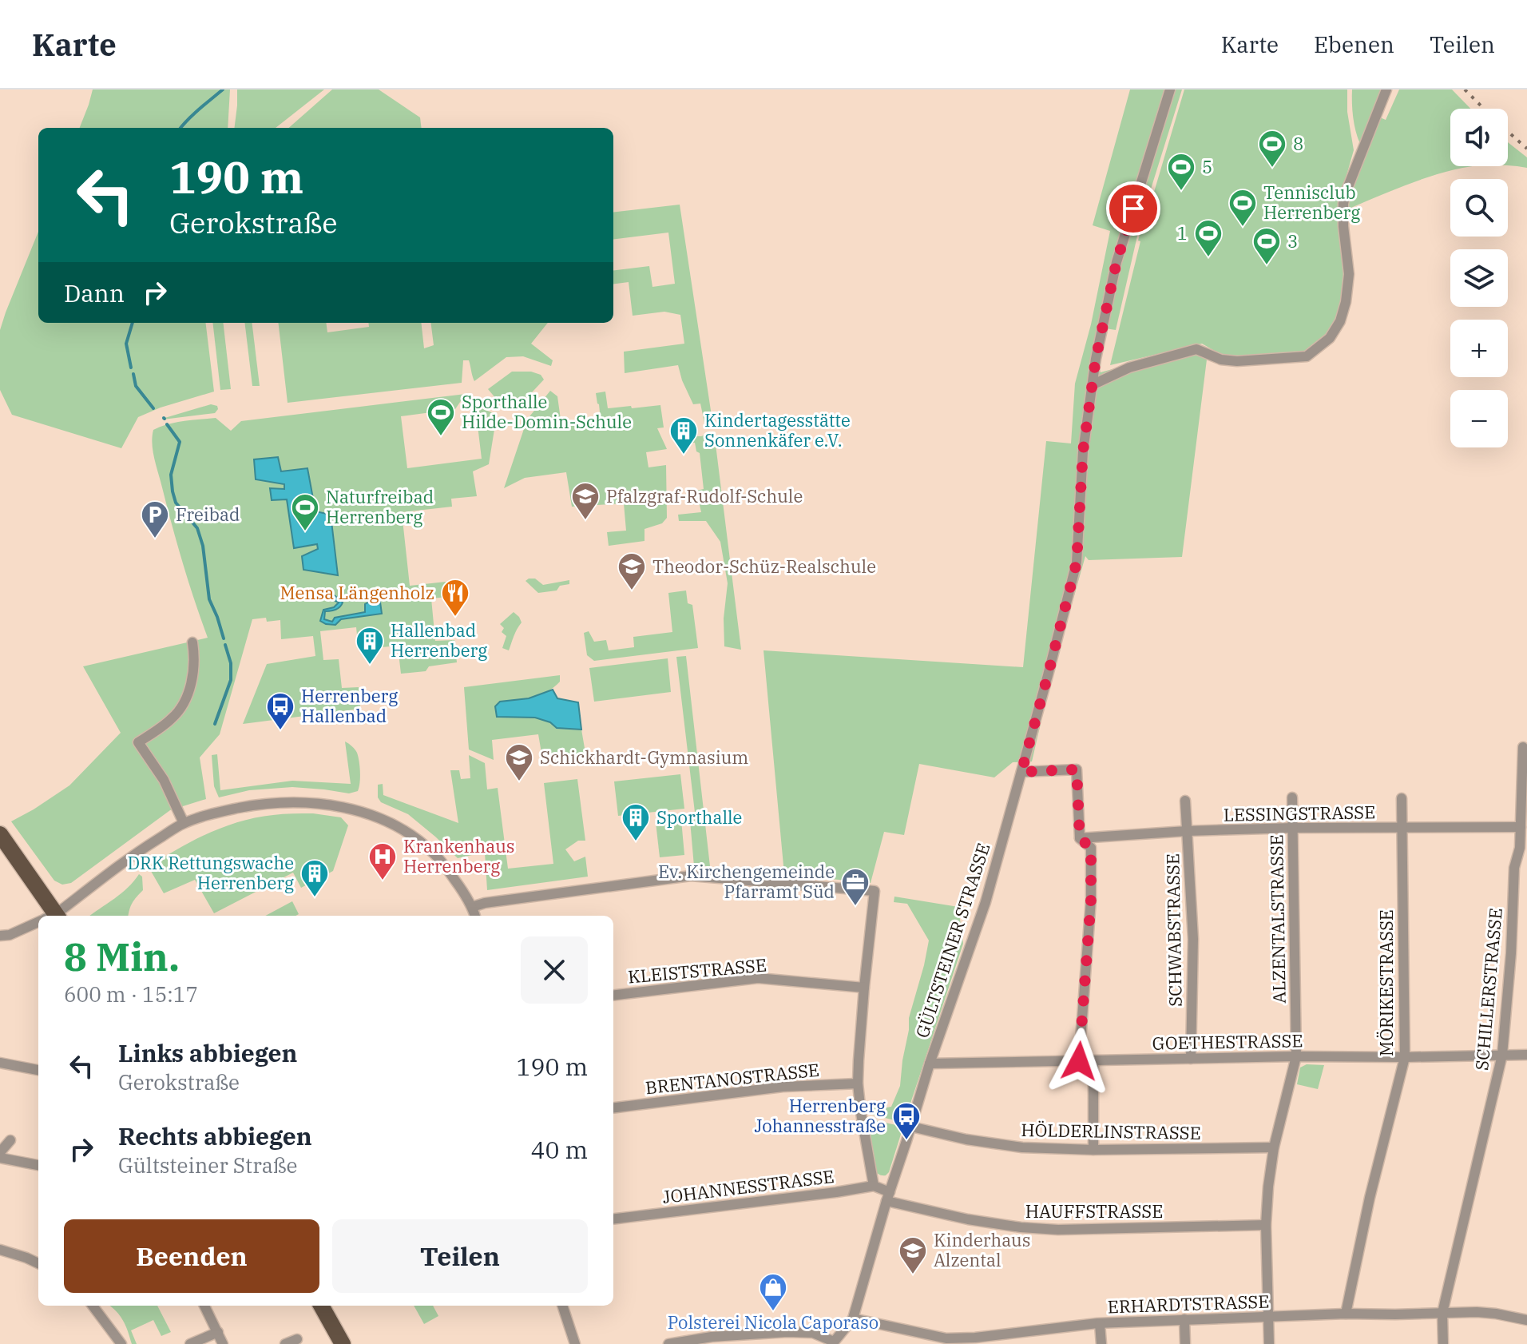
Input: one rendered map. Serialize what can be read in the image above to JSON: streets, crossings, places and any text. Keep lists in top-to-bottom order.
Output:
{
  "streets": {
    "street": [
      "LESSINGSTRASSE",
      "ALZENTALSTRASSE",
      "SCHWABSTRASSE",
      "GÜLTSTEINER STRASSE",
      "KLEISTSTRASSE",
      "MÖRIKESTRASSE",
      "SCHILLERSTRASSE",
      "GOETHESTRASSE",
      "BRENTANOSTRASSE",
      "HÖLDERLINSTRASSE",
      "JOHANNESSTRASSE",
      "HAUFFSTRASSE",
      "ERHARDTSTRASSE"
    ]
  },
  "crossings": [
    ["LESSINGSTRASSE", "ALZENTALSTRASSE"],
    ["LESSINGSTRASSE", "SCHWABSTRASSE"],
    ["LESSINGSTRASSE", "MÖRIKESTRASSE"],
    ["LESSINGSTRASSE", "SCHILLERSTRASSE"],
    ["ALZENTALSTRASSE", "GOETHESTRASSE"],
    ["ALZENTALSTRASSE", "HÖLDERLINSTRASSE"],
    ["ALZENTALSTRASSE", "HAUFFSTRASSE"],
    ["ALZENTALSTRASSE", "ERHARDTSTRASSE"],
    ["SCHWABSTRASSE", "GOETHESTRASSE"],
    ["GÜLTSTEINER STRASSE", "GOETHESTRASSE"],
    ["GÜLTSTEINER STRASSE", "HÖLDERLINSTRASSE"],
    ["GÜLTSTEINER STRASSE", "HAUFFSTRASSE"],
    ["GÜLTSTEINER STRASSE", "ERHARDTSTRASSE"],
    ["MÖRIKESTRASSE", "GOETHESTRASSE"],
    ["MÖRIKESTRASSE", "ERHARDTSTRASSE"],
    ["SCHILLERSTRASSE", "GOETHESTRASSE"],
    ["SCHILLERSTRASSE", "ERHARDTSTRASSE"]
  ],
  "places": {
    "sports": [
      "8",
      "5",
      "Tennisclub Herrenberg",
      "1",
      "3",
      "Sporthalle Hilde-Domin-Schule",
      "Naturfreibad Herrenberg"
    ],
    "building": [
      "Kindertagesstätte Sonnenkäfer e.V.",
      "Hallenbad Herrenberg",
      "Sporthalle",
      "DRK Rettungswache Herrenberg"
    ],
    "school or university": [
      "Pfalzgraf-Rudolf-Schule",
      "Theodor-Schüz-Realschule",
      "Schickhardt-Gymnasium",
      "Kinderhaus Alzental"
    ],
    "parking": ["Freibad"],
    "restaurant": ["Mensa Längenholz"],
    "bus stop": ["Herrenberg Hallenbad", "Herrenberg Johannesstraße"],
    "hospital": ["Krankenhaus Herrenberg"],
    "office": ["Ev. Kirchengemeinde Pfarramt Süd"],
    "shop": ["Polsterei Nicola Caporaso"]
  },
  "page": {
    "header": "Karte",
    "nav": ["Karte", "Ebenen", "Teilen"],
    "map_buttons": ["+", "−"],
    "turn": ["190 m", "Gerokstraße"],
    "then": "Dann",
    "heading": ["8 Min.", "600 m · 15:17"],
    "list": [
      {
        "name": "Links abbiegen",
        "note": "Gerokstraße",
        "value": "190 m"
      },
      {
        "name": "Rechts abbiegen",
        "note": "Gültsteiner Straße",
        "value": "40 m"
      }
    ],
    "buttons": ["Beenden", "Teilen"]
  }
}
